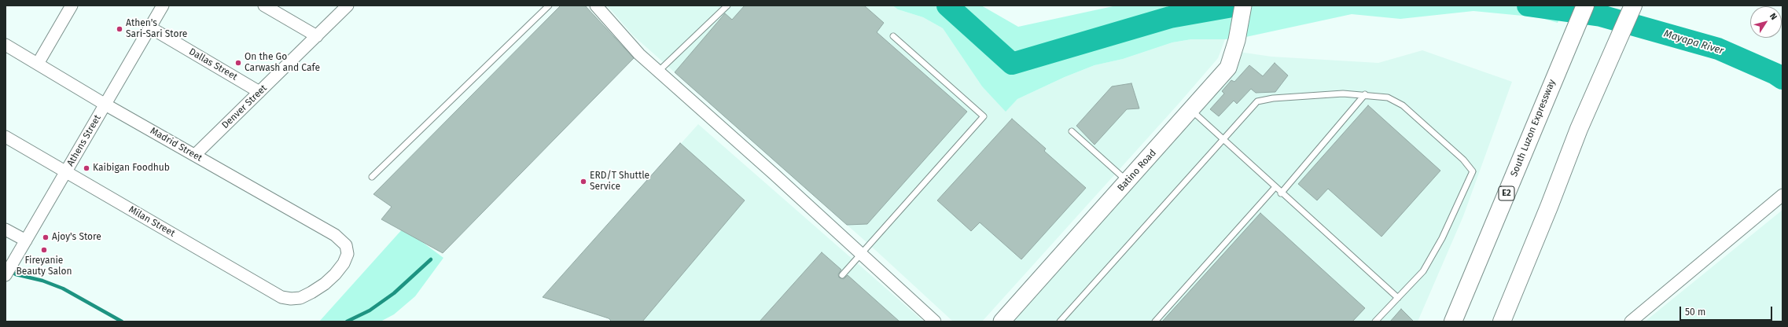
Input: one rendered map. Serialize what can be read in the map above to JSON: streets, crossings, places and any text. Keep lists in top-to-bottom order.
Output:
{
  "streets": {
    "highway": ["South Luzon Expressway", "E2"],
    "main road": ["Batino Road"],
    "street": [
      "Dallas Street",
      "Denver Street",
      "Athens Street",
      "Madrid Street",
      "Milan Street"
    ]
  },
  "crossings": [
    ["Dallas Street", "Denver Street"],
    ["Dallas Street", "Athens Street"],
    ["Denver Street", "Madrid Street"],
    ["Athens Street", "Madrid Street"],
    ["Athens Street", "Milan Street"],
    ["Madrid Street", "Milan Street"]
  ],
  "water": ["Mayapa River"],
  "places": [
    "Athen's Sari-Sari Store",
    "On the Go Carwash and Cafe",
    "Kaibigan Foodhub",
    "ERD/T Shuttle Service",
    "Ajoy's Store",
    "Fireyanie Beauty Salon"
  ],
  "scale_bar": "50 m",
  "north": "top right"
}
